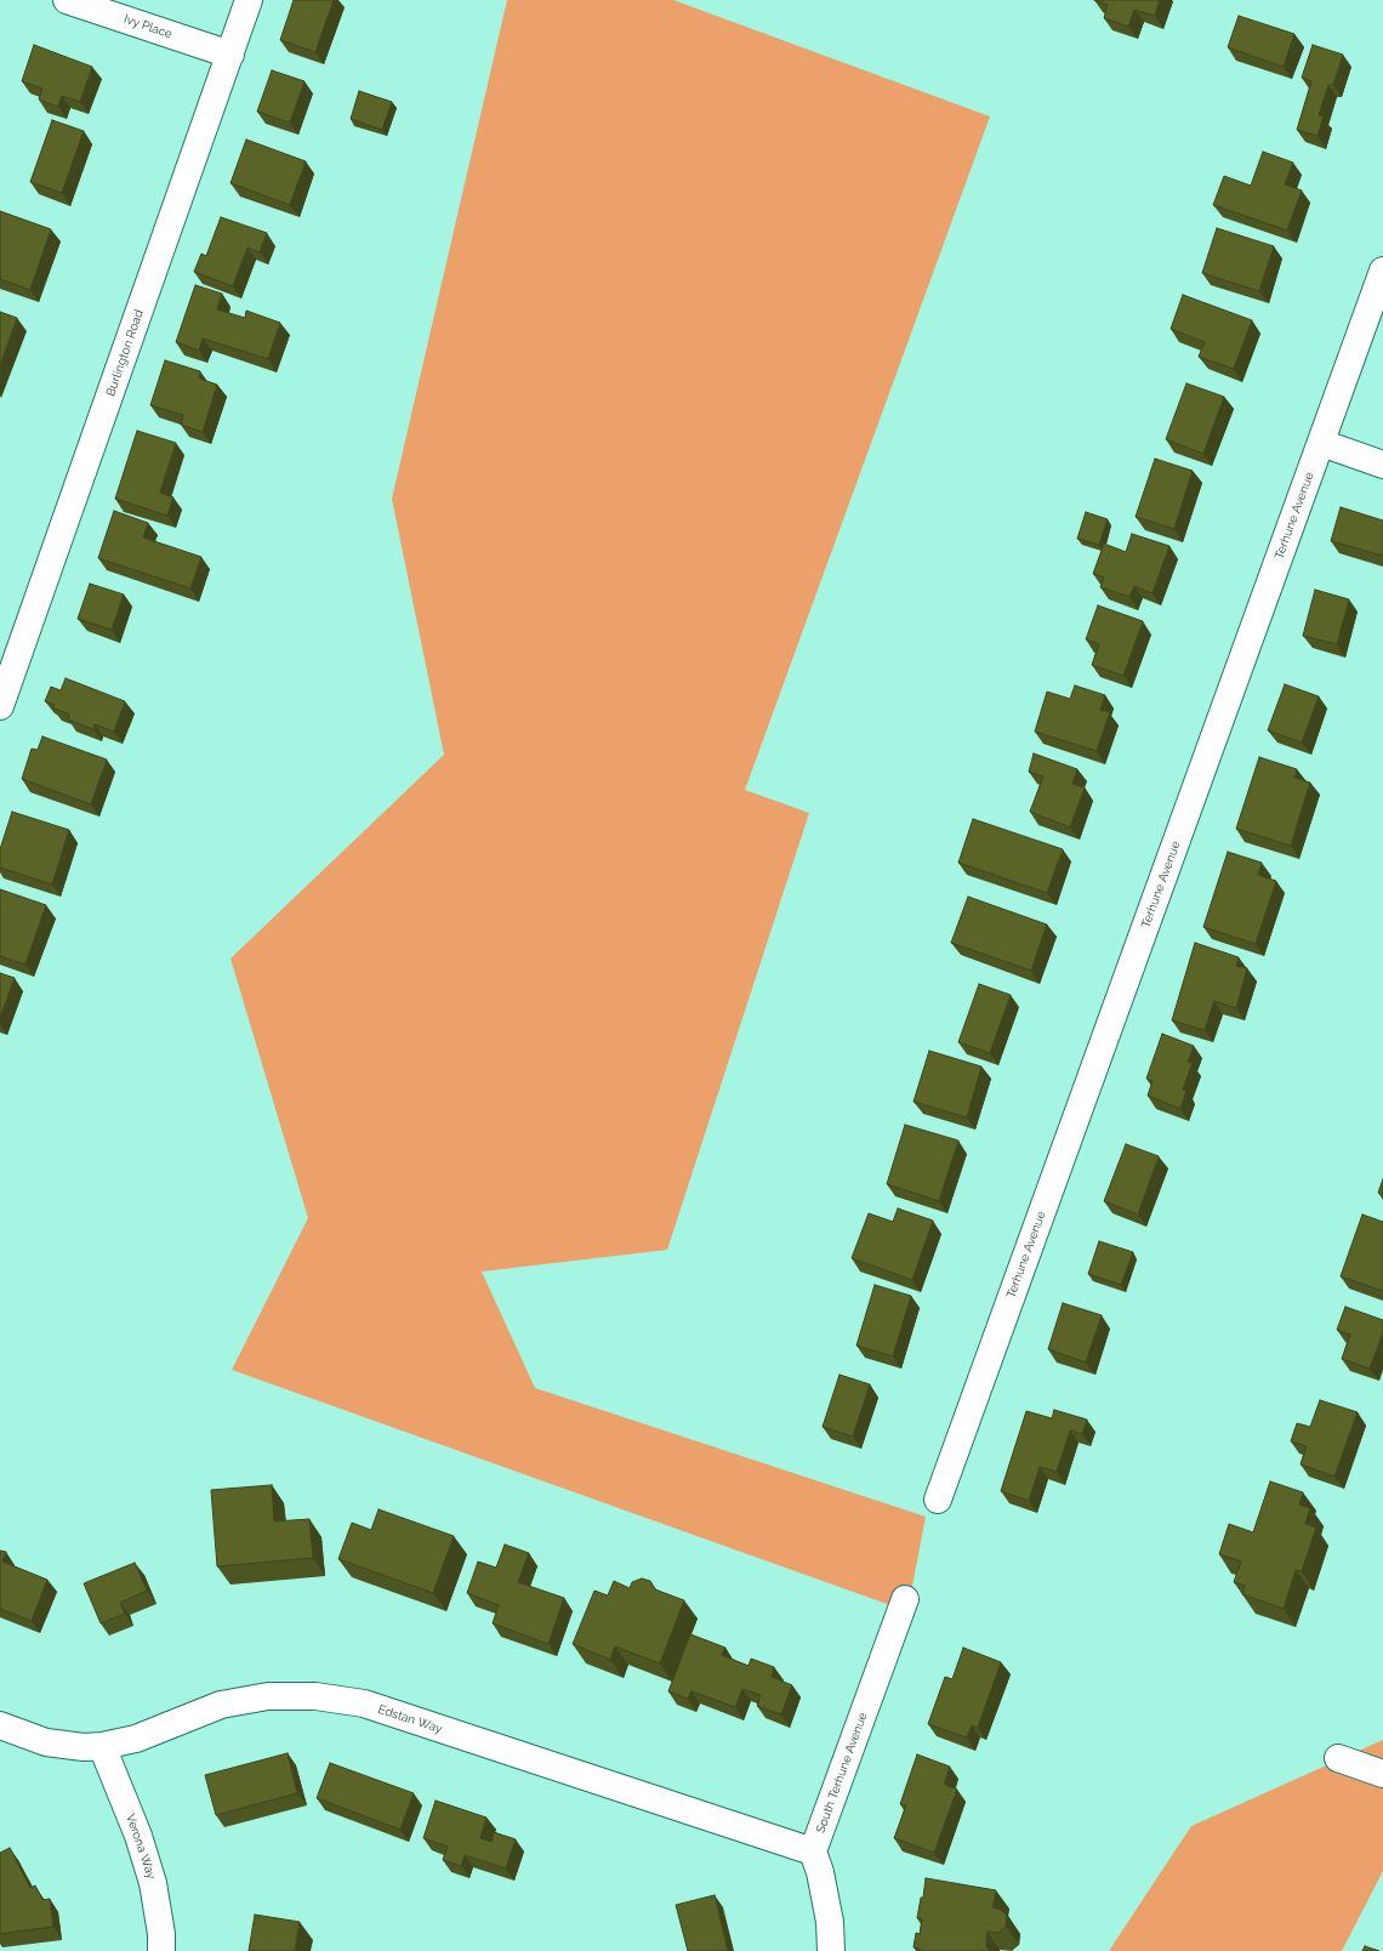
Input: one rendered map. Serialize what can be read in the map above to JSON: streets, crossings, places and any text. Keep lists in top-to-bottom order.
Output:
{
  "streets": {
    "street": [
      "Ivy Place",
      "Burlington Road",
      "Terhune Avenue",
      "Edstan Way",
      "South Terhune Avenue",
      "Verona Way"
    ]
  },
  "crossings": [
    ["Ivy Place", "Burlington Road"],
    ["Edstan Way", "South Terhune Avenue"],
    ["Edstan Way", "Verona Way"]
  ]
}
